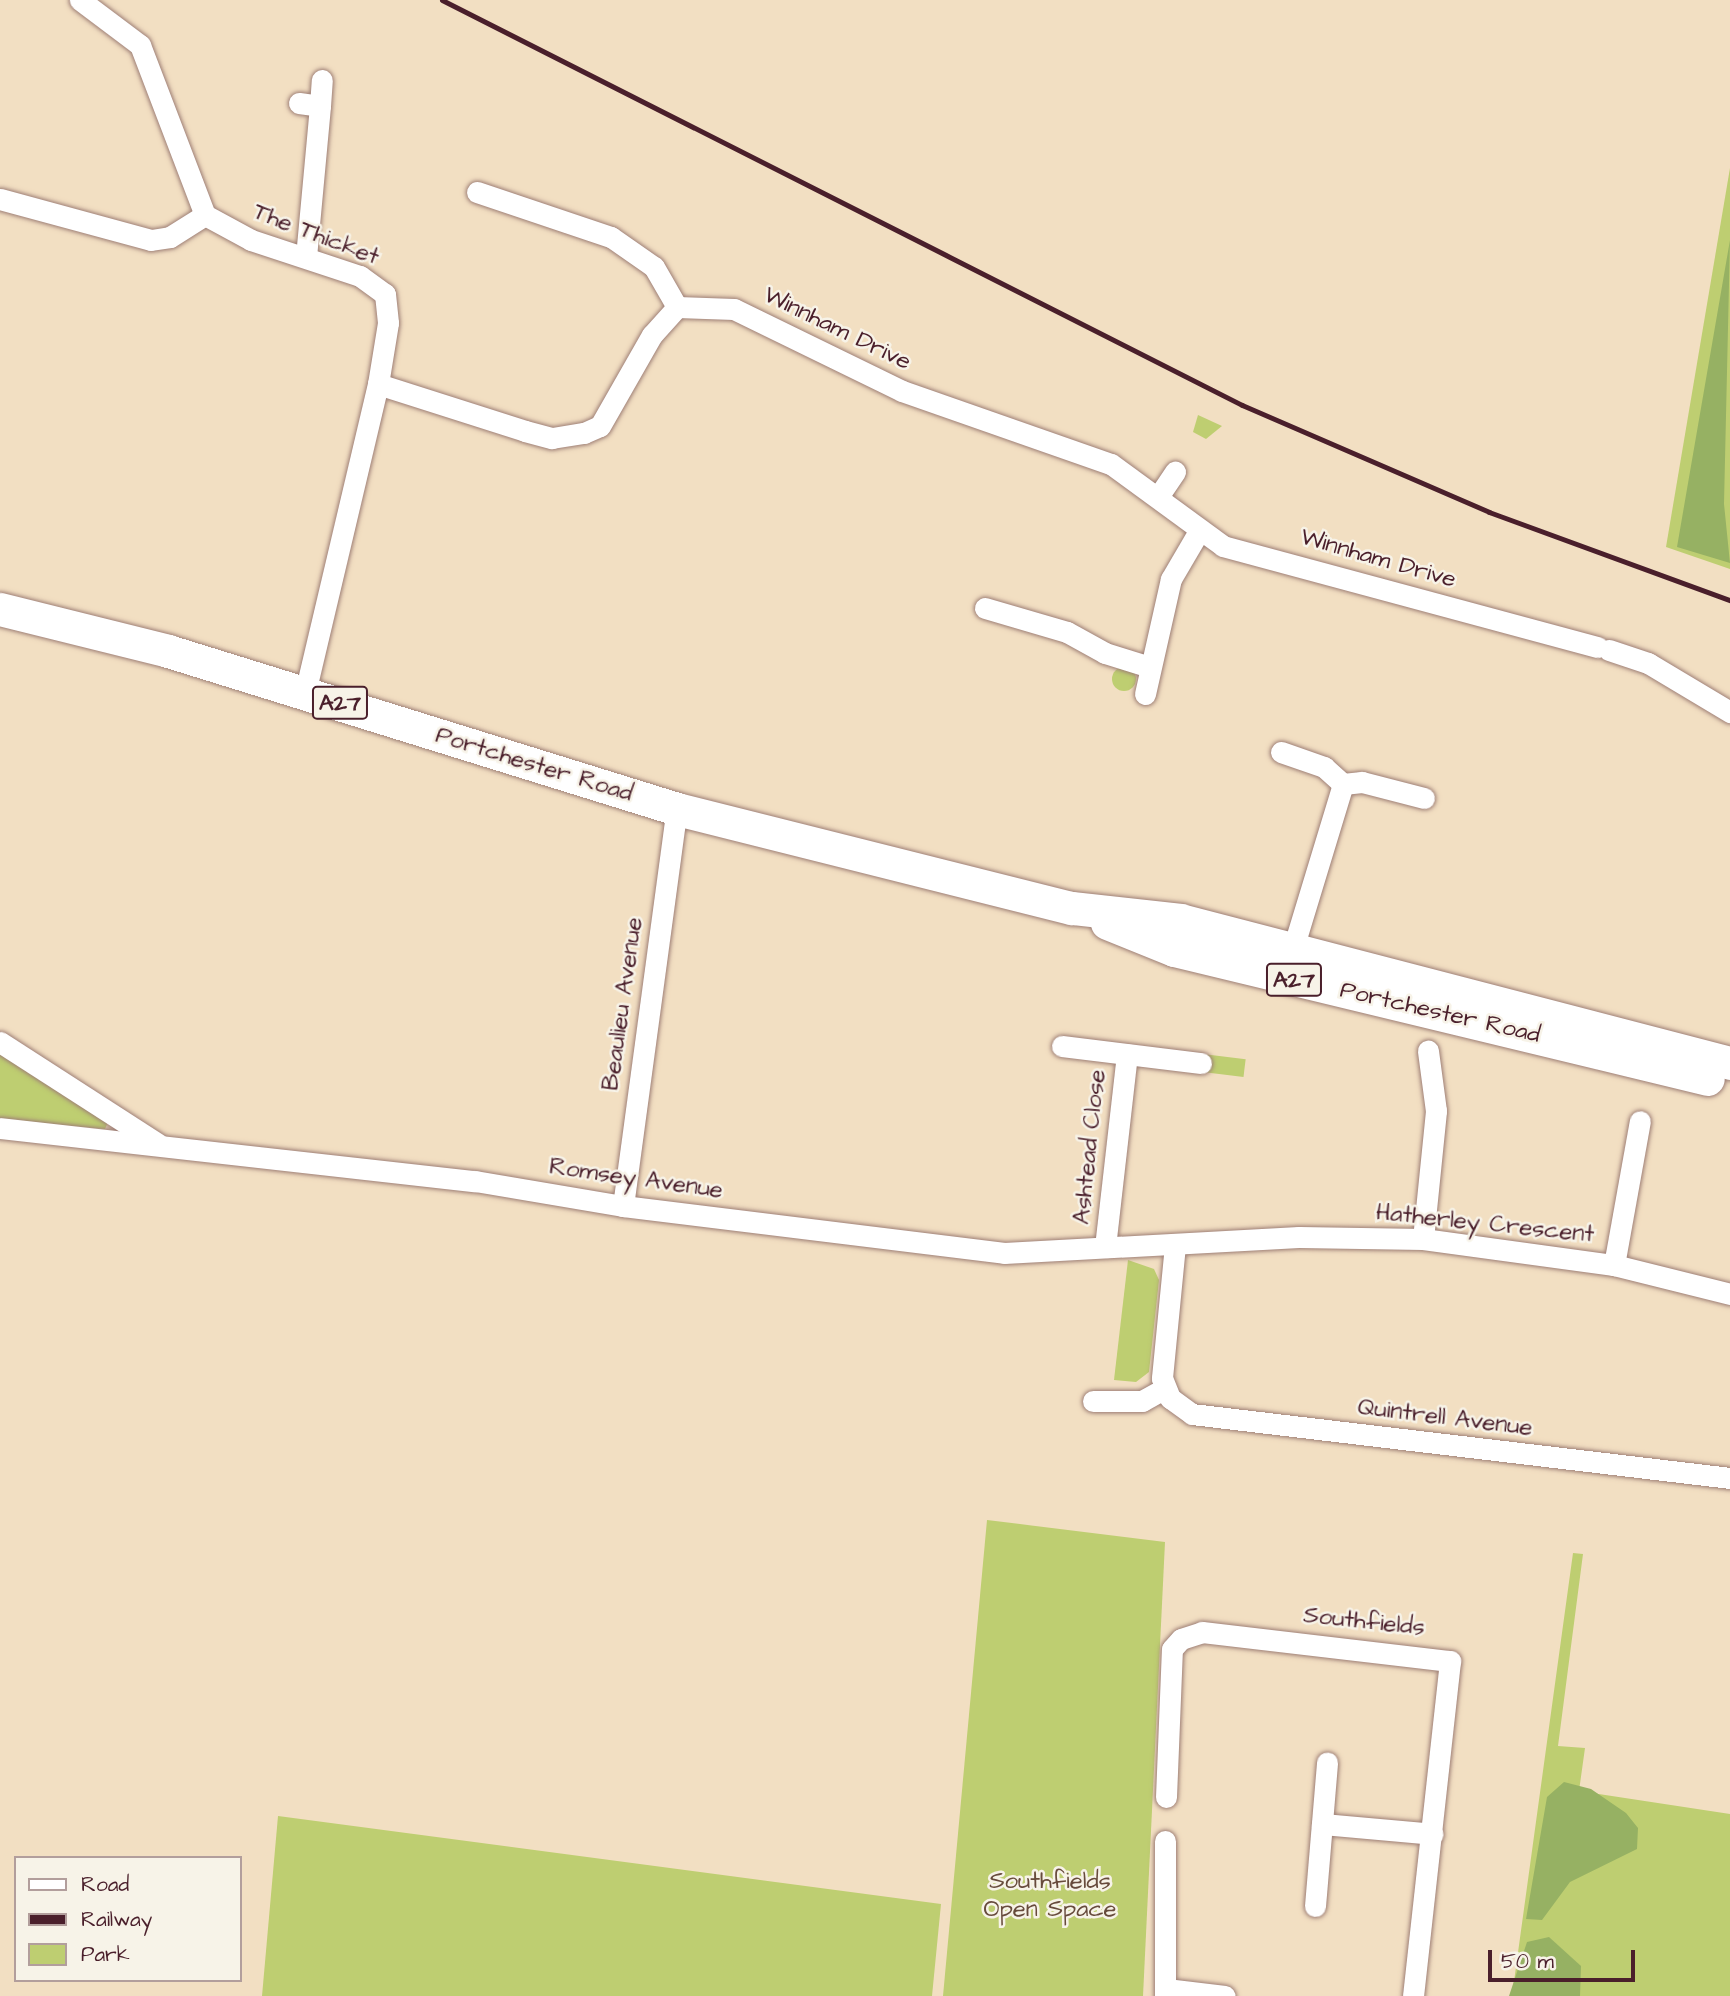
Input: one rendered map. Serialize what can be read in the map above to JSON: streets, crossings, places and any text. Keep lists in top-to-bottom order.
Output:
{
  "streets": {
    "main road": ["A27", "Portchester Road"],
    "street": [
      "The Thicket",
      "Winnham Drive",
      "Beaulieu Avenue",
      "Ashtead Close",
      "Romsey Avenue",
      "Hatherley Crescent",
      "Quintrell Avenue",
      "Southfields"
    ]
  },
  "crossings": [
    ["The Thicket", "Portchester Road"],
    ["Portchester Road", "Beaulieu Avenue"],
    ["Beaulieu Avenue", "Romsey Avenue"],
    ["Ashtead Close", "Romsey Avenue"],
    ["Ashtead Close", "Hatherley Crescent"],
    ["Romsey Avenue", "Hatherley Crescent"]
  ],
  "parks": ["Southfields Open Space"],
  "legend": ["Road", "Railway", "Park"],
  "scale_bar": "50 m"
}
